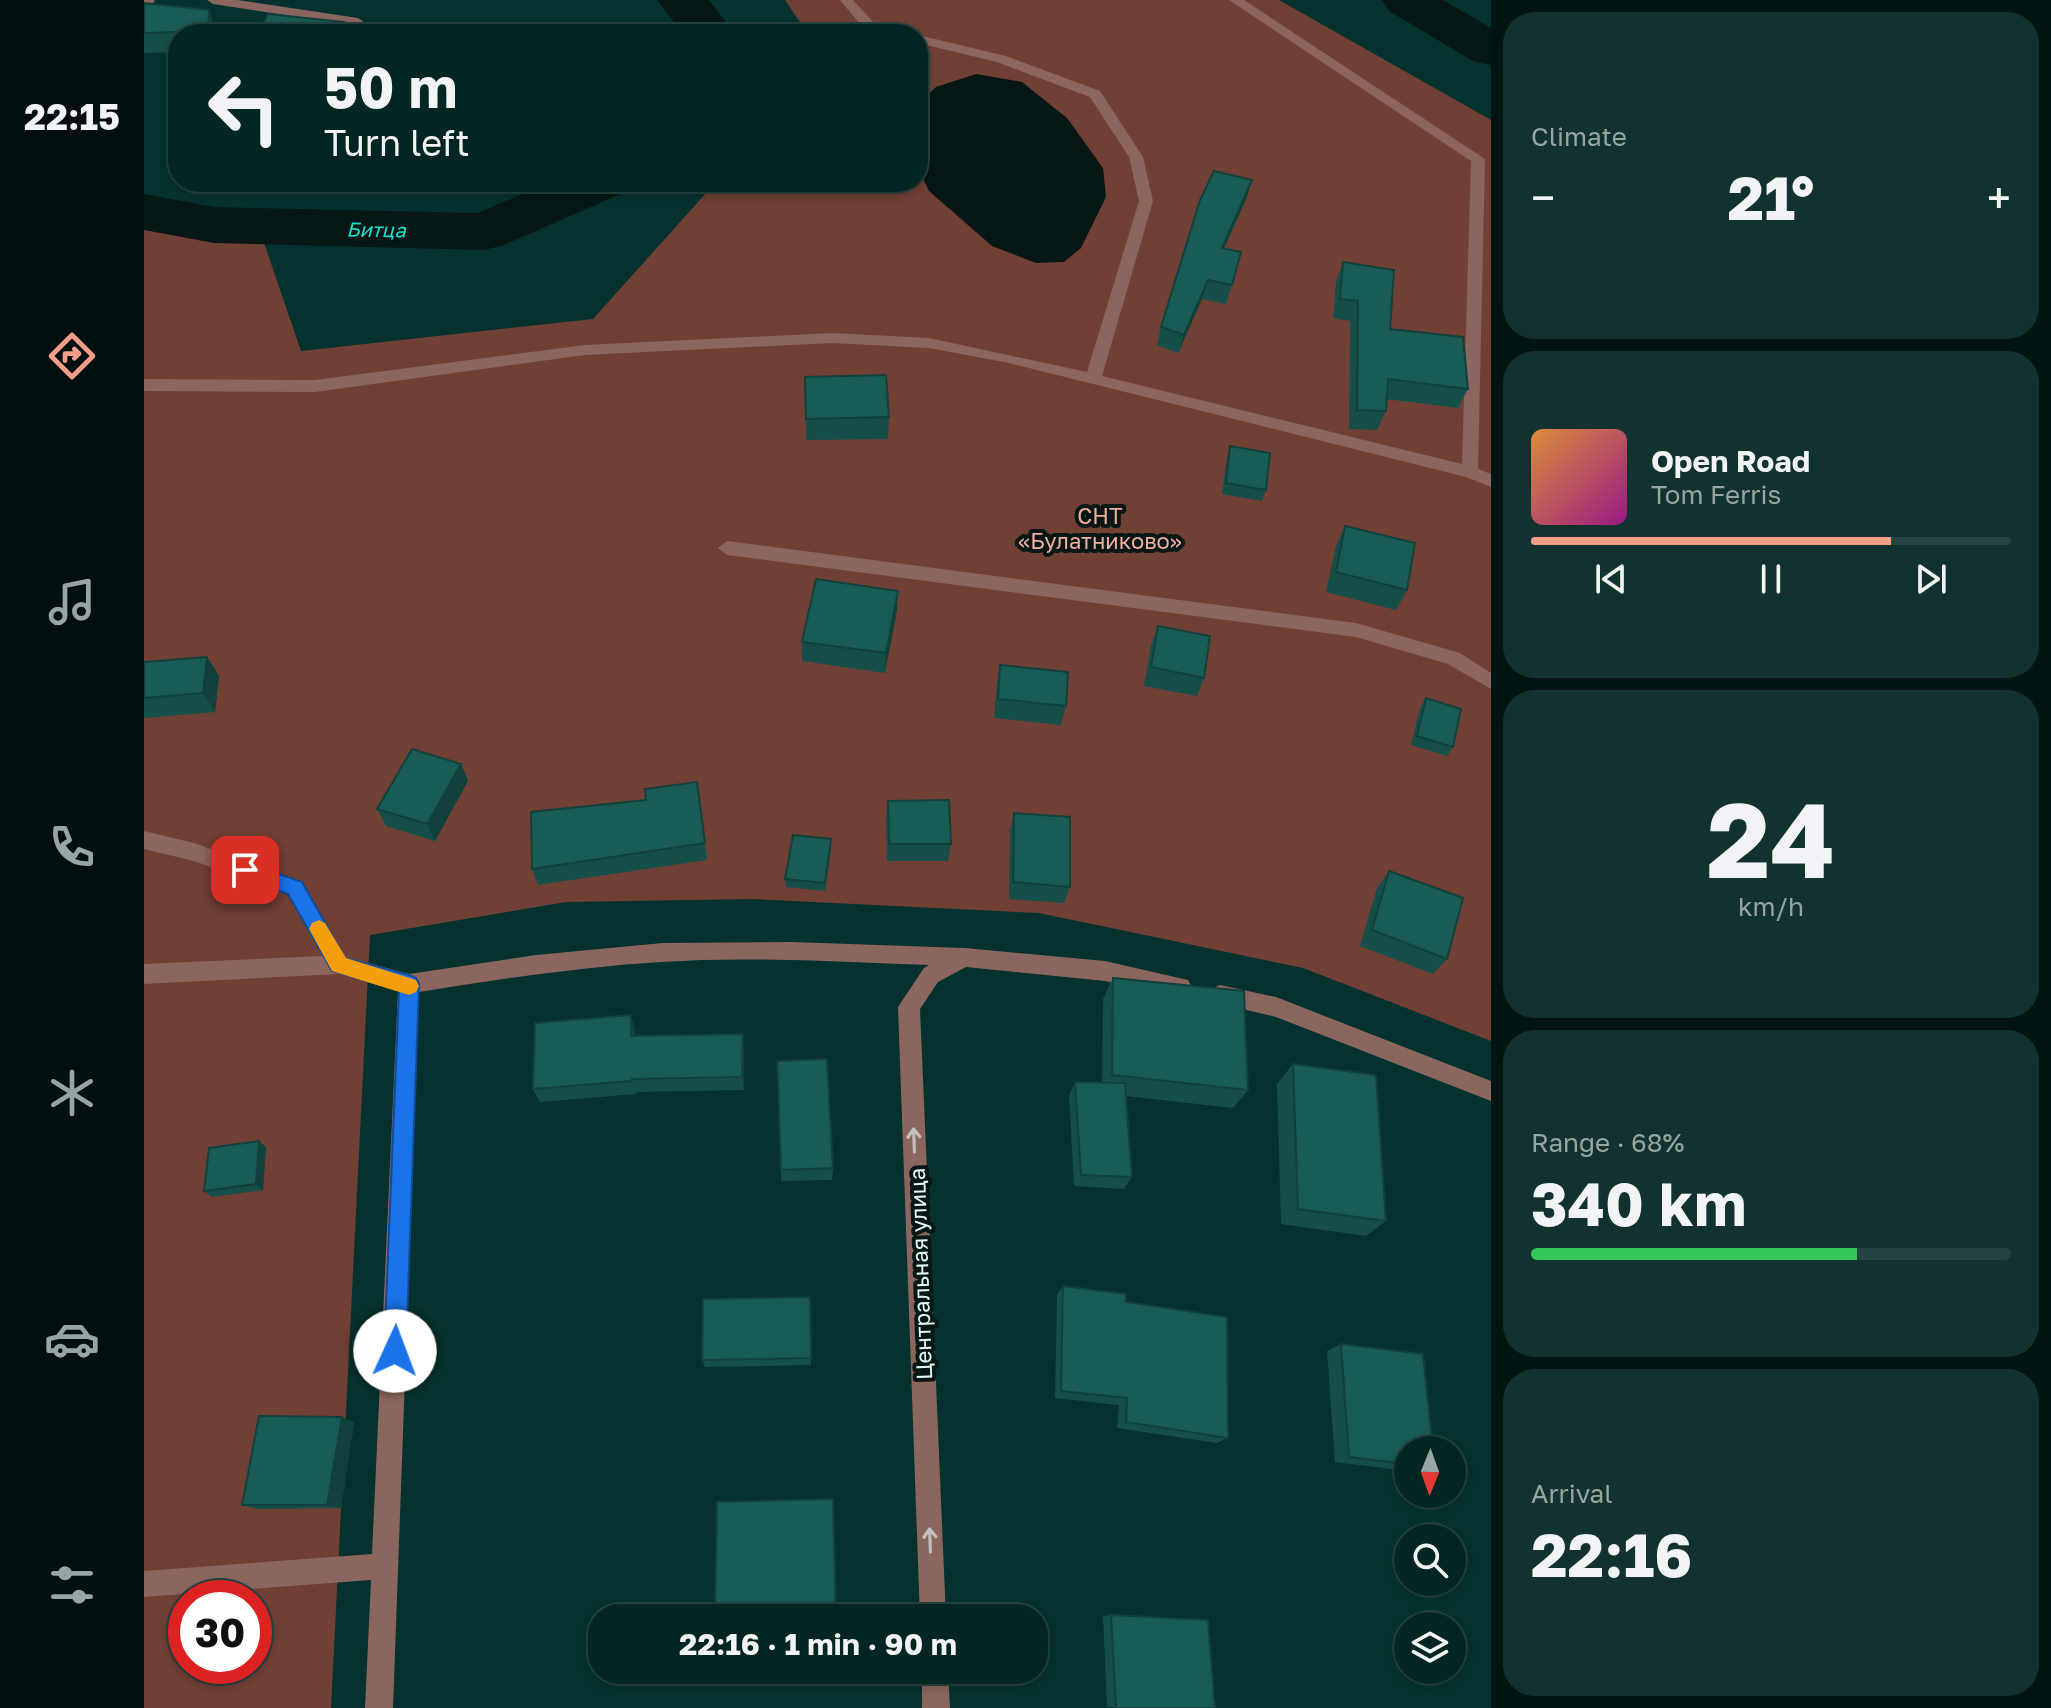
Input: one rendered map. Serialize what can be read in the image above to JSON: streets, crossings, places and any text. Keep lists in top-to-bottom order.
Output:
{
  "streets": {
    "street": ["Центральная улица"]
  },
  "one_way": ["Центральная улица"],
  "water": ["Битца"],
  "parks": ["СНТ «Булатниково»"],
  "north": "bottom",
  "page": {
    "tabs": "22:15",
    "tile": [
      "Climate",
      ["24", "km/h"],
      ["Range · 68%", "340 km"],
      ["Arrival", "22:16"]
    ],
    "turn": ["50 m", "Turn left"],
    "heat": ["−", "21°", "+"],
    "song": ["Open Road", "Tom Ferris"],
    "limit": "30",
    "trip": "22:16 · 1 min · 90 m"
  }
}
